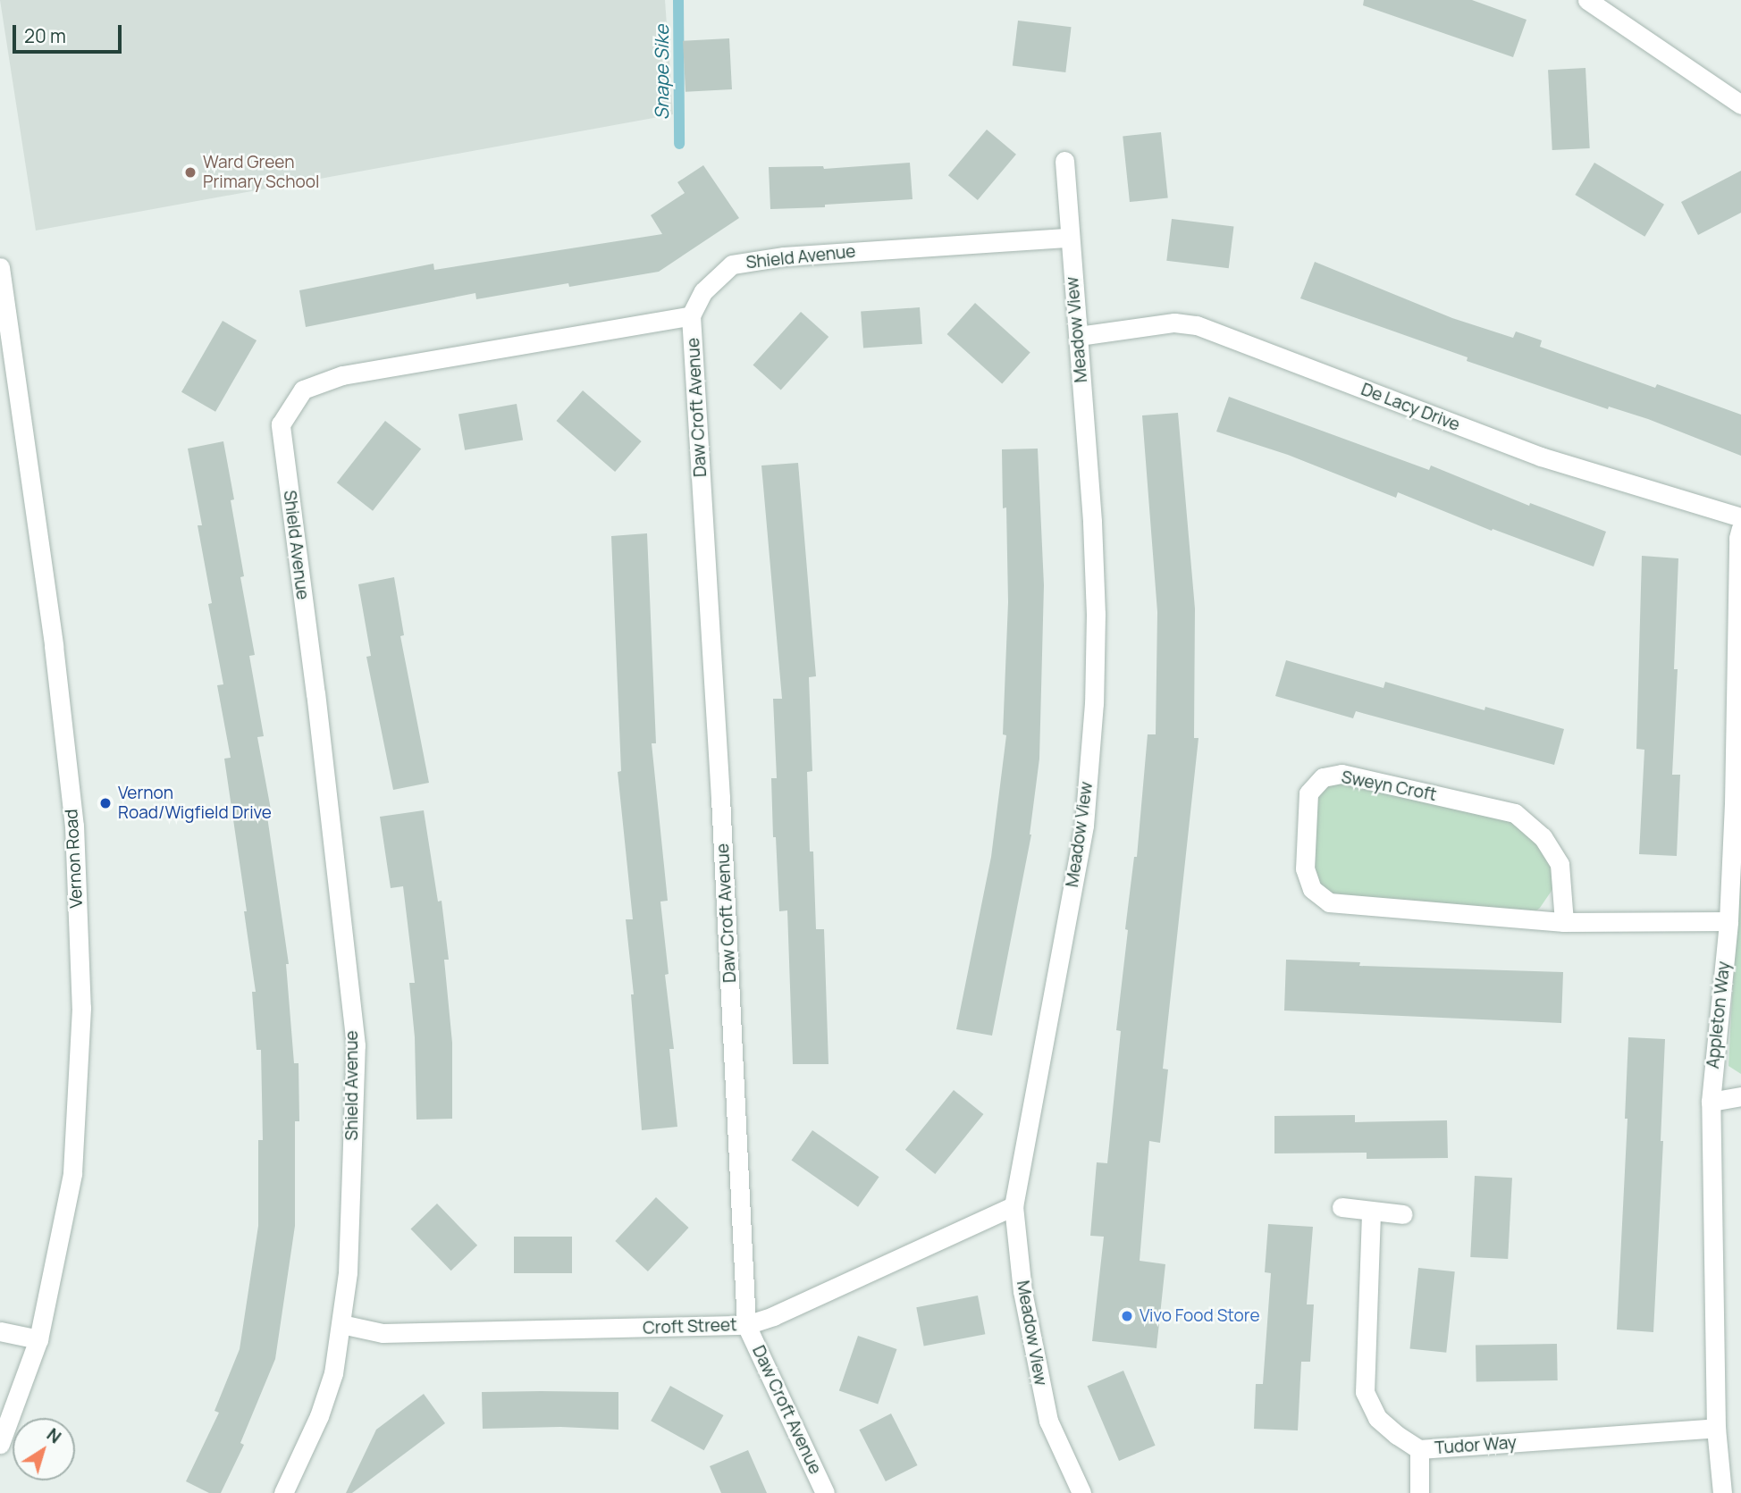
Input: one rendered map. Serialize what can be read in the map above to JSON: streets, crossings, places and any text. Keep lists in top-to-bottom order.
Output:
{
  "streets": {
    "street": [
      "Shield Avenue",
      "Meadow View",
      "Daw Croft Avenue",
      "De Lacy Drive",
      "Sweyn Croft",
      "Vernon Road",
      "Appleton Way",
      "Croft Street",
      "Tudor Way"
    ]
  },
  "crossings": [
    ["Shield Avenue", "Meadow View"],
    ["Shield Avenue", "Daw Croft Avenue"],
    ["Shield Avenue", "Croft Street"],
    ["Meadow View", "De Lacy Drive"],
    ["Meadow View", "Croft Street"],
    ["Daw Croft Avenue", "Croft Street"],
    ["Sweyn Croft", "Appleton Way"],
    ["Appleton Way", "Tudor Way"]
  ],
  "water": ["Snape Sike"],
  "places": ["Ward Green Primary School", "Vernon Road/Wigfield Drive", "Vivo Food Store"],
  "scale_bar": "20 m",
  "north": "top right"
}
